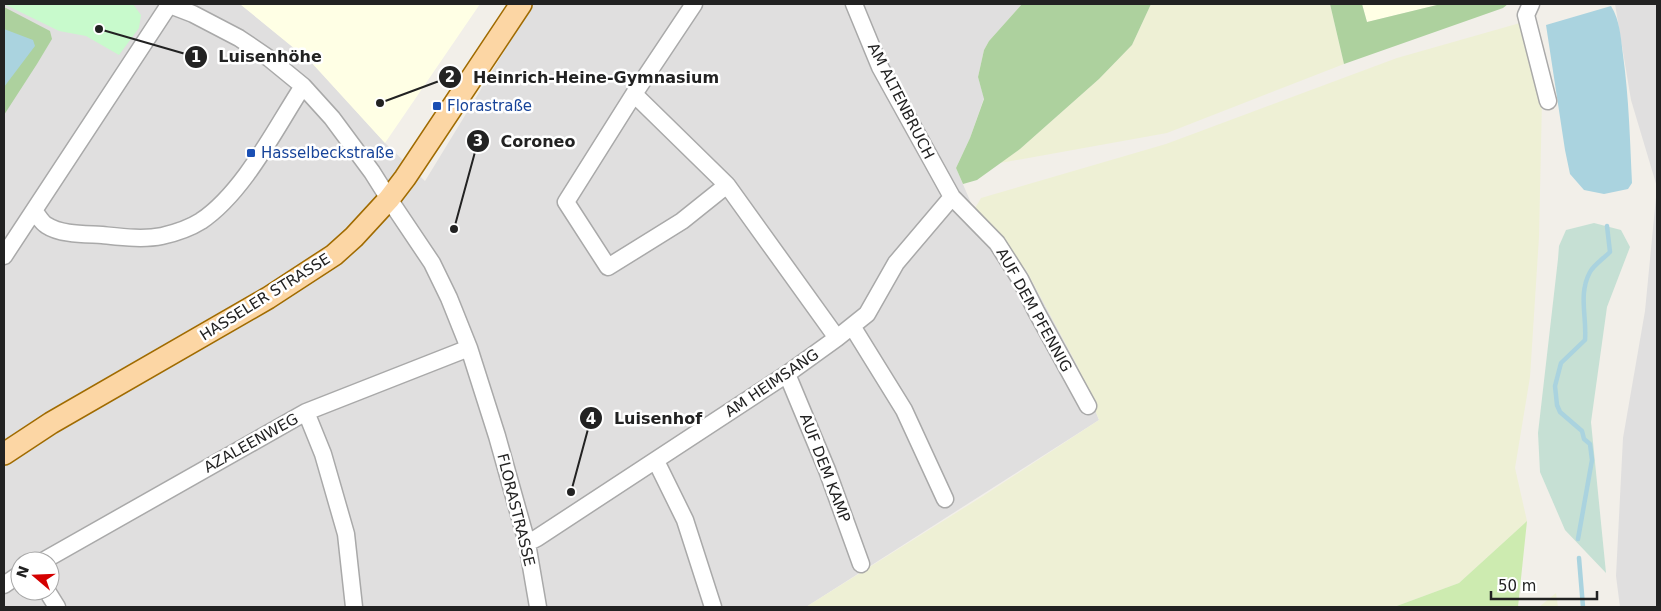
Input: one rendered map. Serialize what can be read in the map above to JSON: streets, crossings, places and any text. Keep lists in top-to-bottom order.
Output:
{
  "streets": {
    "main road": ["HASSELER STRASSE"],
    "street": [
      "AM ALTENBRUCH",
      "AUF DEM PFENNIG",
      "AM HEIMSANG",
      "AZALEENWEG",
      "AUF DEM KAMP",
      "FLORASTRASSE"
    ]
  },
  "crossings": [
    ["AM ALTENBRUCH", "AUF DEM PFENNIG"],
    ["AM ALTENBRUCH", "AM HEIMSANG"],
    ["HASSELER STRASSE", "FLORASTRASSE"],
    ["AUF DEM PFENNIG", "AM HEIMSANG"],
    ["AM HEIMSANG", "AUF DEM KAMP"],
    ["AM HEIMSANG", "FLORASTRASSE"],
    ["AZALEENWEG", "FLORASTRASSE"]
  ],
  "places": {
    "other": [
      "Luisenhöhe",
      "Heinrich-Heine-Gymnasium",
      "Coroneo",
      "Luisenhof"
    ],
    "transit": ["Florastraße", "Hasselbeckstraße"]
  },
  "scale_bar": "50 m",
  "north": "left"
}
